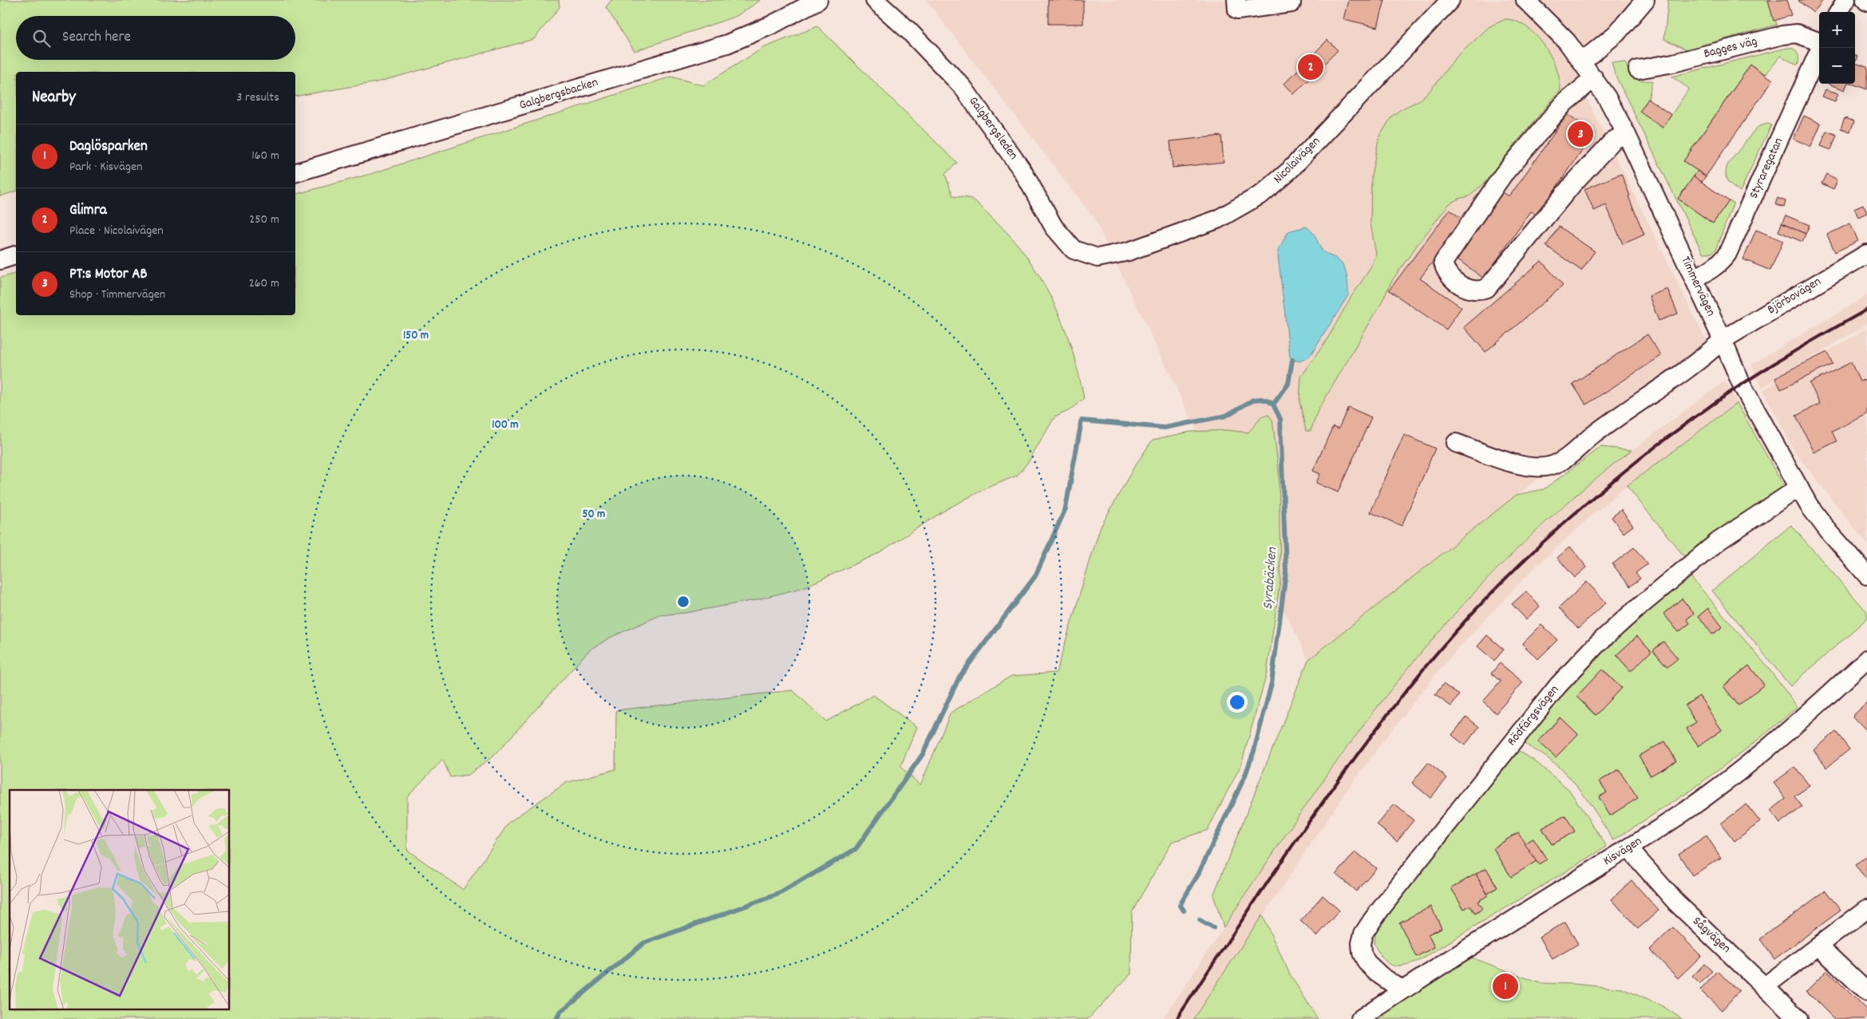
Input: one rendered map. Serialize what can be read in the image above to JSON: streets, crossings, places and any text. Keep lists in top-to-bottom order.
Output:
{
  "streets": {
    "street": [
      "Bagges väg",
      "Galgbergsbacken",
      "Galgbergsleden",
      "Nicolaivägen",
      "Styraregatan",
      "Timmervägen",
      "Björbovägen",
      "Rödfärgsvägen",
      "Kisvägen",
      "Sågvägen"
    ]
  },
  "crossings": [
    ["Galgbergsleden", "Nicolaivägen"],
    ["Styraregatan", "Timmervägen"],
    ["Timmervägen", "Björbovägen"],
    ["Timmervägen", "Rödfärgsvägen"],
    ["Rödfärgsvägen", "Kisvägen"],
    ["Kisvägen", "Sågvägen"]
  ],
  "water": ["Syrabäcken"],
  "page": {
    "map_buttons": ["+", "−"],
    "search": "Search here",
    "pins": ["2", "3", "1"],
    "heading": ["Nearby", "3 results"],
    "list": [
      {
        "mark": "1",
        "name": "Daglösparken",
        "note": "Park · Kisvägen",
        "value": "160 m"
      },
      {
        "mark": "2",
        "name": "Glimra",
        "note": "Place · Nicolaivägen",
        "value": "250 m"
      },
      {
        "mark": "3",
        "name": "PT:s Motor AB",
        "note": "Shop · Timmervägen",
        "value": "260 m"
      }
    ]
  },
  "rings": ["150 m", "100 m", "50 m"]
}
